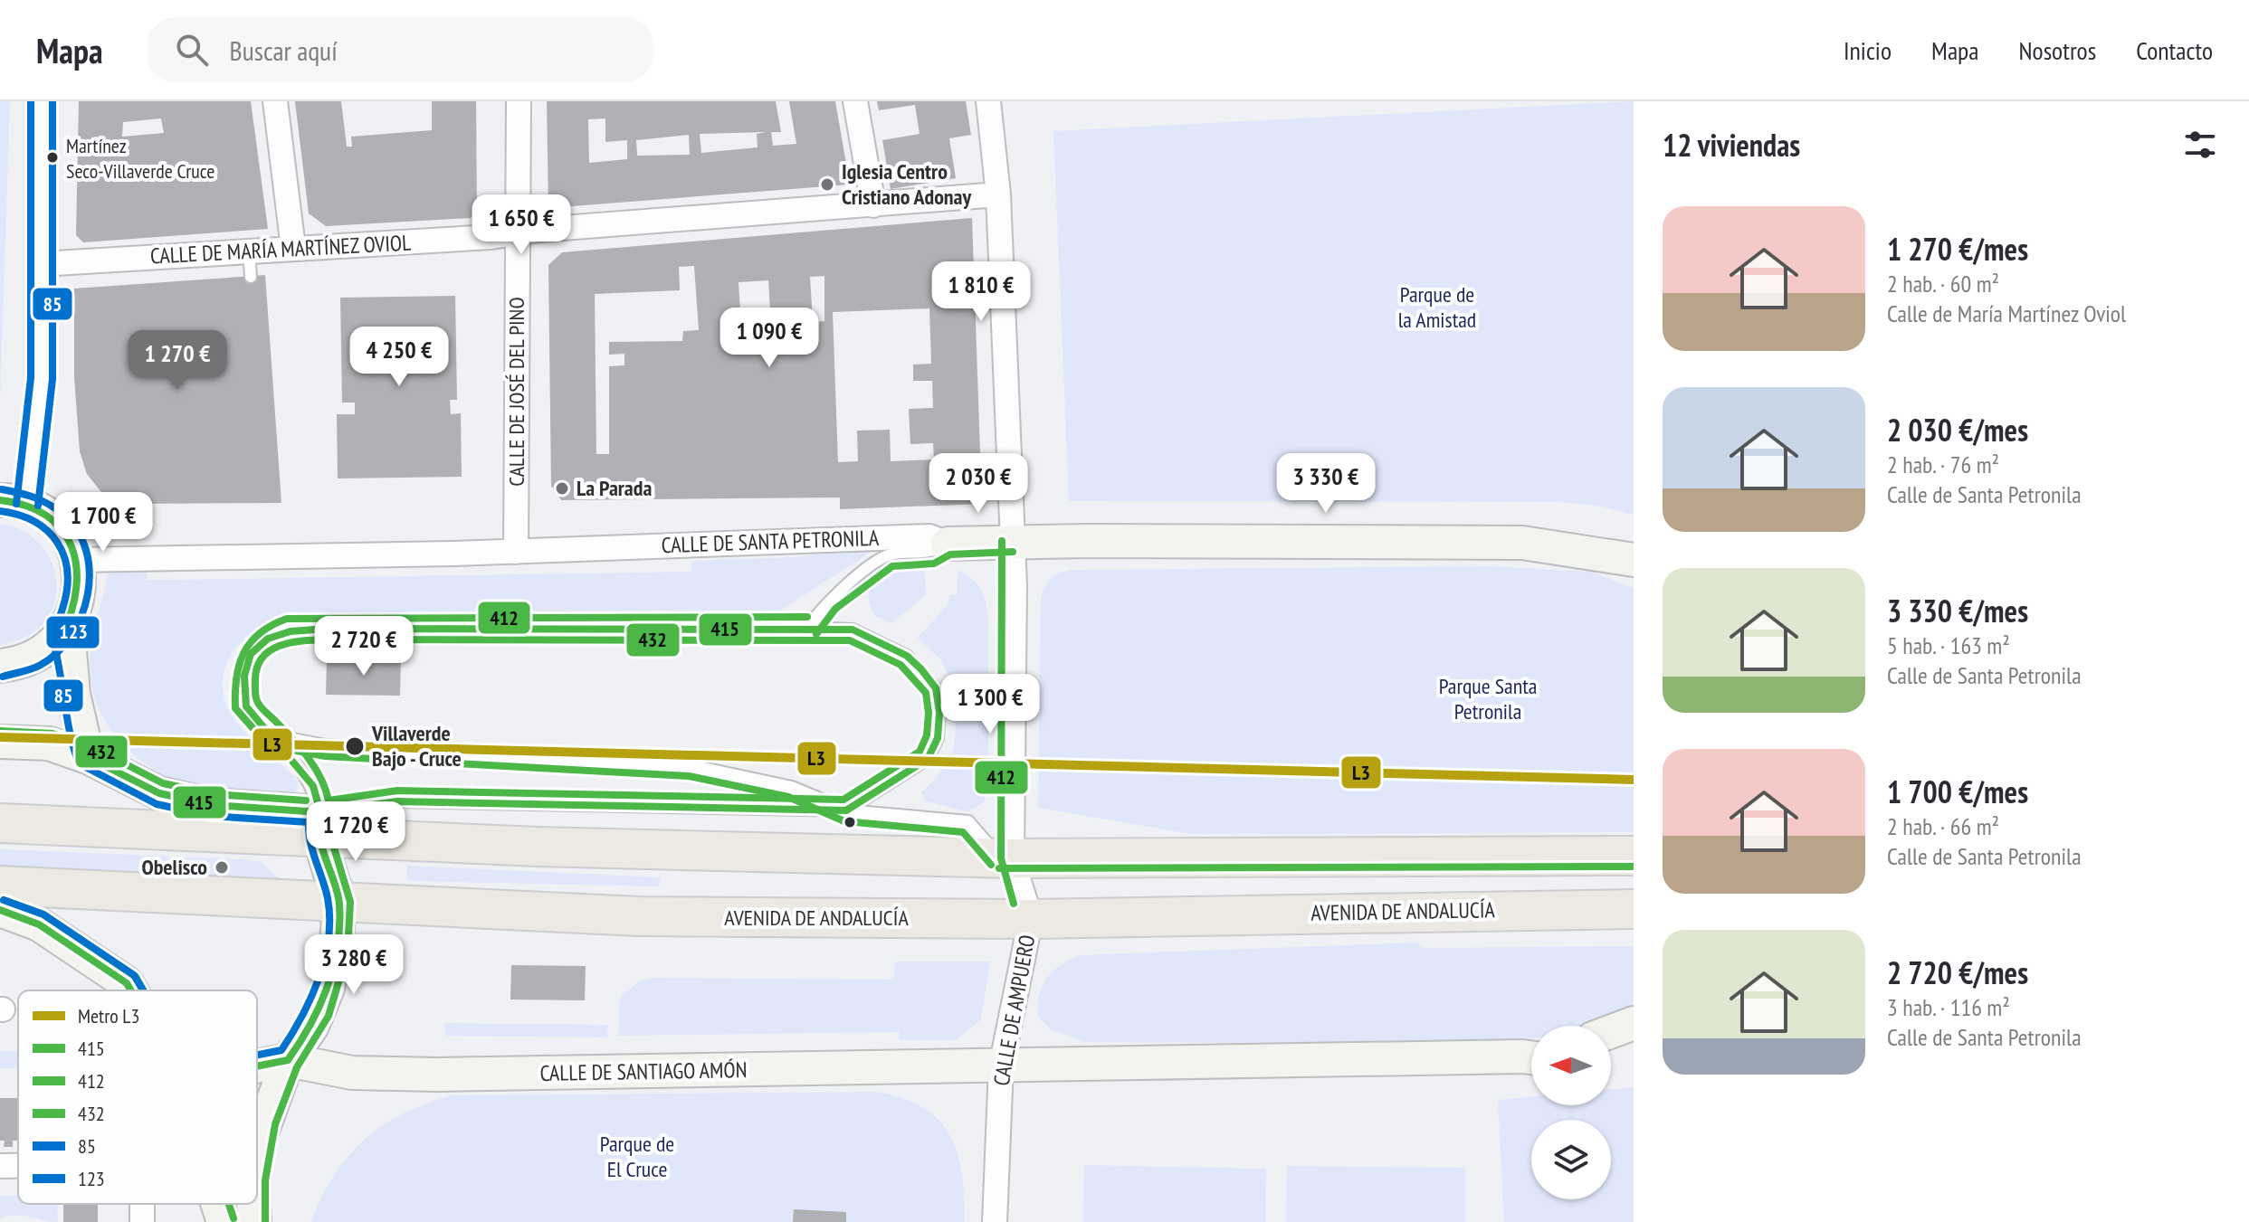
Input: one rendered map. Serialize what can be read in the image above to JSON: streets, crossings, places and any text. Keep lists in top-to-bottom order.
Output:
{
  "streets": {
    "main road": ["AVENIDA DE ANDALUCÍA"],
    "street": [
      "CALLE DE MARÍA MARTÍNEZ OVIOL",
      "CALLE DE JOSÉ DEL PINO",
      "CALLE DE SANTA PETRONILA",
      "CALLE DE AMPUERO",
      "CALLE DE SANTIAGO AMÓN"
    ]
  },
  "crossings": [
    ["CALLE DE MARÍA MARTÍNEZ OVIOL", "CALLE DE JOSÉ DEL PINO"],
    ["CALLE DE MARÍA MARTÍNEZ OVIOL", "CALLE DE AMPUERO"],
    ["CALLE DE JOSÉ DEL PINO", "CALLE DE SANTA PETRONILA"],
    ["CALLE DE SANTA PETRONILA", "CALLE DE AMPUERO"],
    ["AVENIDA DE ANDALUCÍA", "CALLE DE AMPUERO"],
    ["CALLE DE AMPUERO", "CALLE DE SANTIAGO AMÓN"]
  ],
  "parks": ["Parque de la Amistad", "Parque Santa Petronila", "Parque de El Cruce"],
  "places": [
    "Martínez Seco-Villaverde Cruce",
    "Iglesia Centro Cristiano Adonay",
    "La Parada",
    "Villaverde Bajo - Cruce",
    "Obelisco"
  ],
  "lines": [
    "transit line 85",
    "transit line 123",
    "transit line 415",
    "transit line 412",
    "transit line 432",
    "metro line L3"
  ],
  "legend": [
    "Metro L3",
    "415",
    "412",
    "432",
    "85",
    "123"
  ],
  "north": "left",
  "page": {
    "header": "Mapa",
    "search": "Buscar aquí",
    "nav": [
      "Inicio",
      "Mapa",
      "Nosotros",
      "Contacto"
    ],
    "heading": "12 viviendas",
    "list": [
      {
        "name": "1 270 €/mes",
        "note": "2 hab. · 60 m² · Calle de María Martínez Oviol"
      },
      {
        "name": "2 030 €/mes",
        "note": "2 hab. · 76 m² · Calle de Santa Petronila"
      },
      {
        "name": "3 330 €/mes",
        "note": "5 hab. · 163 m² · Calle de Santa Petronila"
      },
      {
        "name": "1 700 €/mes",
        "note": "2 hab. · 66 m² · Calle de Santa Petronila"
      },
      {
        "name": "2 720 €/mes",
        "note": "3 hab. · 116 m² · Calle de Santa Petronila"
      }
    ],
    "price": [
      "1 650 €",
      "1 810 €",
      "1 090 €",
      "4 250 €",
      "1 270 €",
      "2 030 €",
      "3 330 €",
      "1 700 €",
      "2 720 €",
      "1 300 €",
      "1 720 €",
      "3 280 €"
    ]
  }
}
